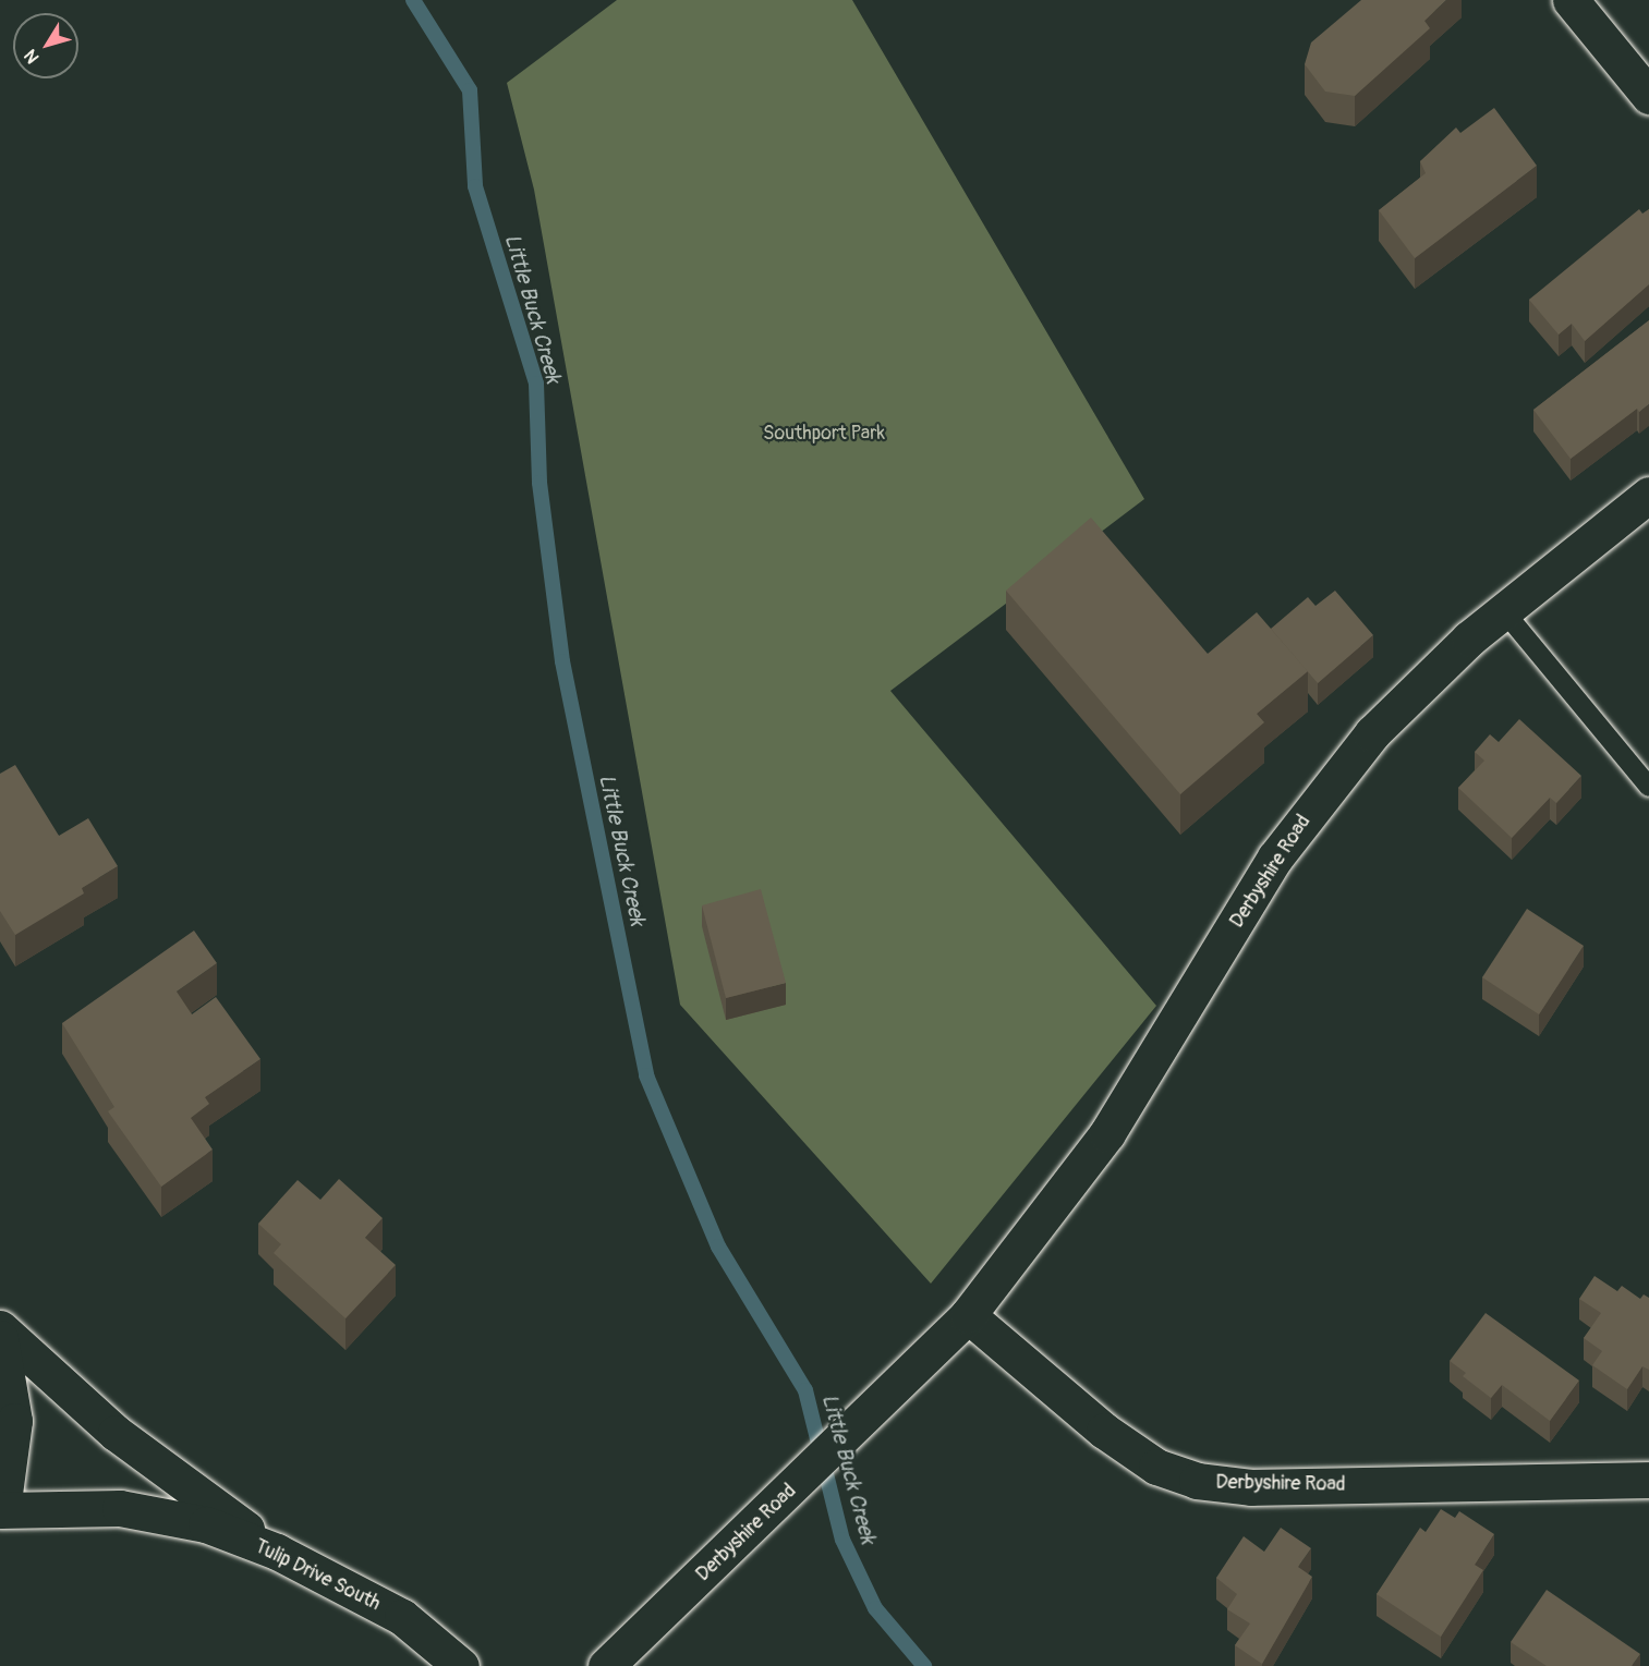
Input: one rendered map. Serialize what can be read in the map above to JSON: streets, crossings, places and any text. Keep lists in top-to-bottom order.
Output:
{
  "streets": {
    "street": ["Derbyshire Road", "Tulip Drive South"]
  },
  "water": ["Little Buck Creek"],
  "parks": ["Southport Park"],
  "north": "bottom left"
}
